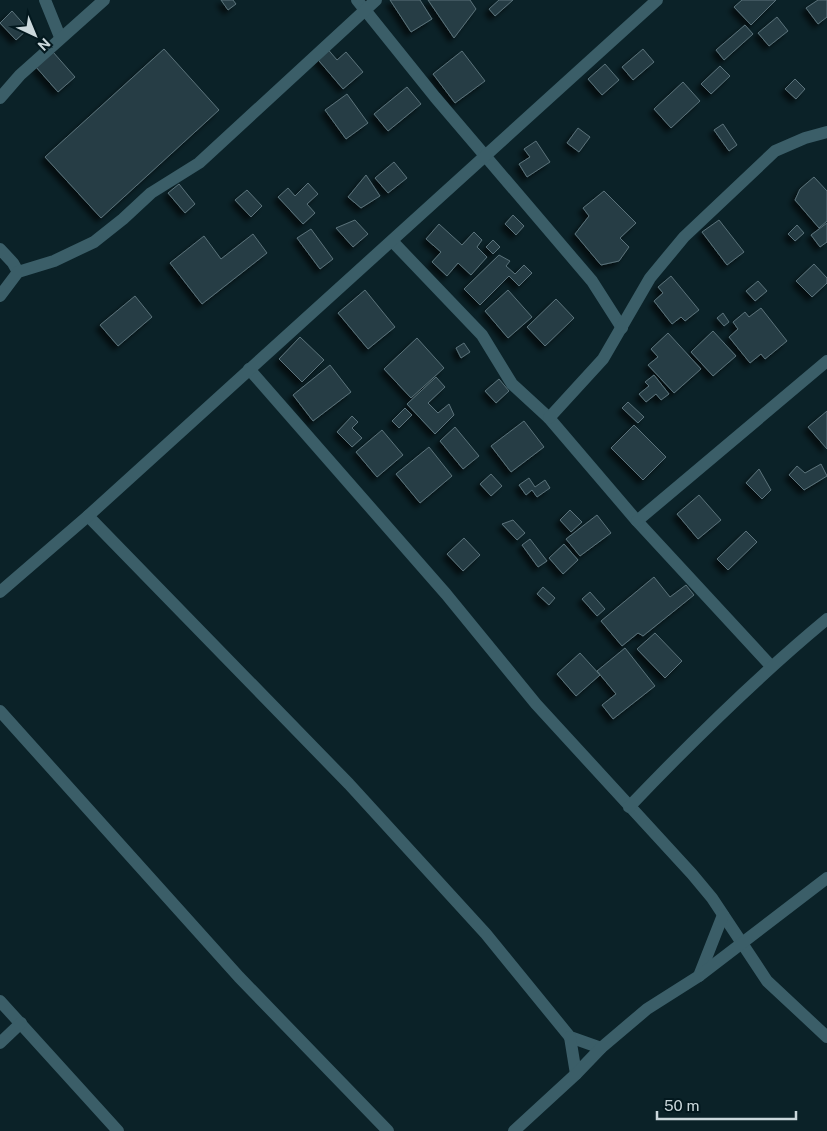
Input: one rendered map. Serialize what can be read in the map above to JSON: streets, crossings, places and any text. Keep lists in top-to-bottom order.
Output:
{
  "scale_bar": "50 m",
  "north": "bottom right"
}
